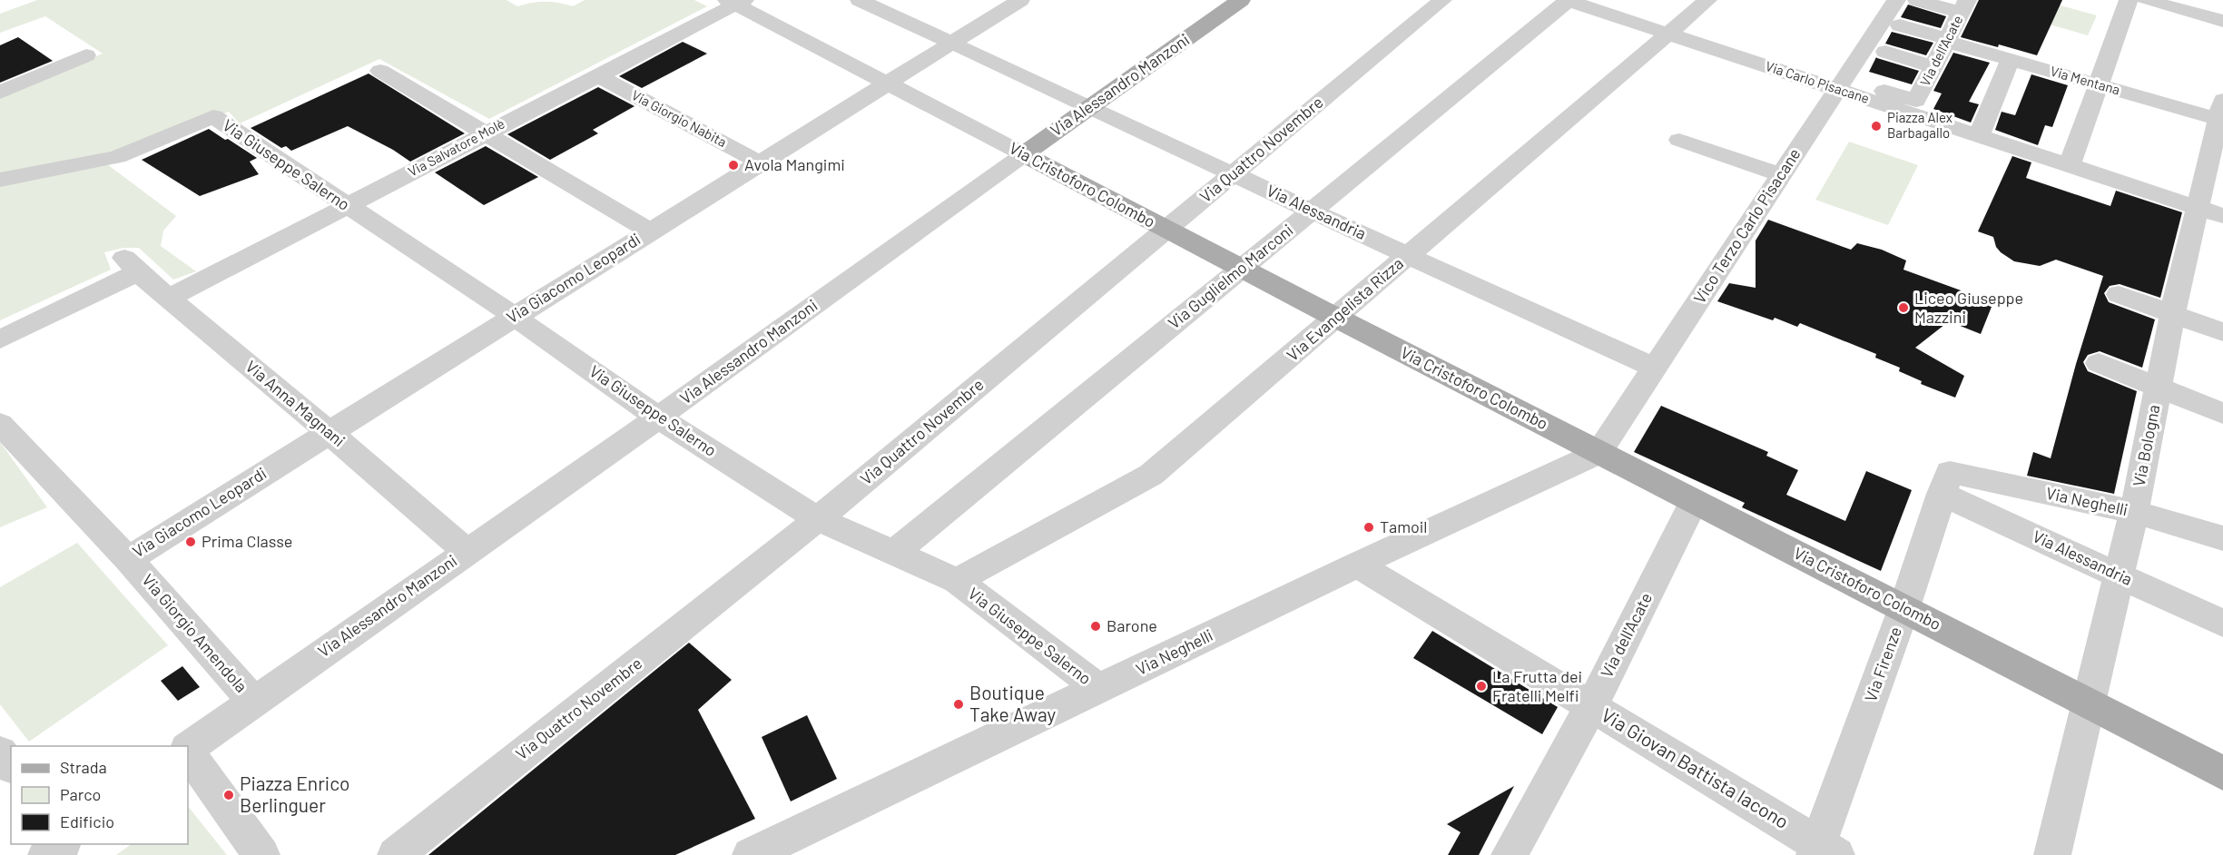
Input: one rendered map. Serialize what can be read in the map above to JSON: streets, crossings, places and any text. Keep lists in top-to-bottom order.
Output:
{
  "streets": {
    "main road": ["Via Alessandro Manzoni", "Via Cristoforo Colombo"],
    "street": [
      "Via dell'Acate",
      "Via Mentana",
      "Via Carlo Pisacane",
      "Via Giorgio Nabita",
      "Via Salvatore Molè",
      "Via Quattro Novembre",
      "Via Giuseppe Salerno",
      "Via Alessandria",
      "Vico Terzo Carlo Pisacane",
      "Via Guglielmo Marconi",
      "Via Giacomo Leopardi",
      "Via Evangelista Rizza",
      "Via Anna Magnani",
      "Via Bologna",
      "Via Neghelli",
      "Via Giorgio Amendola",
      "Via Firenze",
      "Via Giovan Battista Iacono"
    ]
  },
  "crossings": [
    ["Via dell'Acate", "Via Mentana"],
    ["Via dell'Acate", "Via Cristoforo Colombo"],
    ["Via dell'Acate", "Via Giovan Battista Iacono"],
    ["Via Mentana", "Via Bologna"],
    ["Via Carlo Pisacane", "Vico Terzo Carlo Pisacane"],
    ["Via Carlo Pisacane", "Via Guglielmo Marconi"],
    ["Via Carlo Pisacane", "Via Evangelista Rizza"],
    ["Via Carlo Pisacane", "Via Bologna"],
    ["Via Alessandro Manzoni", "Via Giuseppe Salerno"],
    ["Via Alessandro Manzoni", "Via Cristoforo Colombo"],
    ["Via Alessandro Manzoni", "Via Alessandria"],
    ["Via Alessandro Manzoni", "Via Anna Magnani"],
    ["Via Alessandro Manzoni", "Via Giorgio Amendola"],
    ["Via Giorgio Nabita", "Via Salvatore Molè"],
    ["Via Giorgio Nabita", "Via Giacomo Leopardi"],
    ["Via Salvatore Molè", "Via Giuseppe Salerno"],
    ["Via Salvatore Molè", "Via Cristoforo Colombo"],
    ["Via Salvatore Molè", "Via Anna Magnani"],
    ["Via Quattro Novembre", "Via Giuseppe Salerno"],
    ["Via Quattro Novembre", "Via Cristoforo Colombo"],
    ["Via Quattro Novembre", "Via Alessandria"],
    ["Via Giuseppe Salerno", "Via Guglielmo Marconi"],
    ["Via Giuseppe Salerno", "Via Giacomo Leopardi"],
    ["Via Giuseppe Salerno", "Via Evangelista Rizza"],
    ["Via Giuseppe Salerno", "Via Neghelli"],
    ["Via Cristoforo Colombo", "Vico Terzo Carlo Pisacane"],
    ["Via Cristoforo Colombo", "Via Guglielmo Marconi"],
    ["Via Cristoforo Colombo", "Via Giacomo Leopardi"],
    ["Via Cristoforo Colombo", "Via Evangelista Rizza"],
    ["Via Cristoforo Colombo", "Via Bologna"],
    ["Via Cristoforo Colombo", "Via Neghelli"],
    ["Via Cristoforo Colombo", "Via Firenze"],
    ["Via Alessandria", "Vico Terzo Carlo Pisacane"],
    ["Via Alessandria", "Via Guglielmo Marconi"],
    ["Via Alessandria", "Via Giacomo Leopardi"],
    ["Via Alessandria", "Via Evangelista Rizza"],
    ["Via Alessandria", "Via Bologna"],
    ["Via Alessandria", "Via Neghelli"],
    ["Via Alessandria", "Via Firenze"],
    ["Vico Terzo Carlo Pisacane", "Via Neghelli"],
    ["Via Giacomo Leopardi", "Via Anna Magnani"],
    ["Via Giacomo Leopardi", "Via Giorgio Amendola"],
    ["Via Bologna", "Via Neghelli"],
    ["Via Neghelli", "Via Firenze"],
    ["Via Neghelli", "Via Giovan Battista Iacono"],
    ["Via Firenze", "Via Giovan Battista Iacono"]
  ],
  "places": [
    "Piazza Alex Barbagallo",
    "Avola Mangimi",
    "Liceo Giuseppe Mazzini",
    "Tamoil",
    "Prima Classe",
    "Barone",
    "La Frutta dei Fratelli Melfi",
    "Boutique Take Away",
    "Piazza Enrico Berlinguer"
  ],
  "legend": ["Strada", "Parco", "Edificio"]
}
